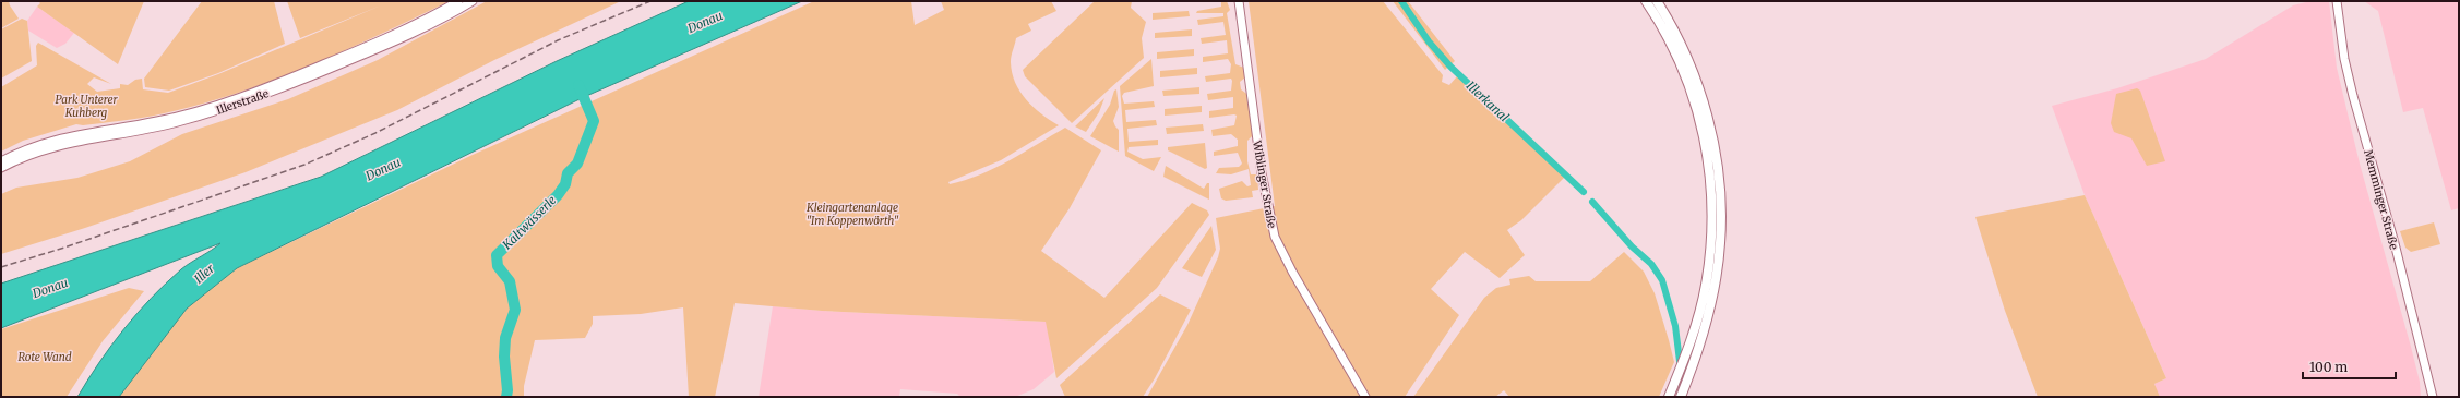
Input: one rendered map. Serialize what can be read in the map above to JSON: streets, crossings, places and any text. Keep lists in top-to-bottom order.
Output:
{
  "streets": {
    "main road": ["Illerstraße", "Wiblinger Straße", "Memminger Straße"]
  },
  "water": [
    "Donau",
    "Illerkanal",
    "Kaltwässerle",
    "Iller"
  ],
  "parks": ["Park Unterer Kuhberg", "Kleingartenanlage \"Im Koppenwörth\"", "Rote Wand"],
  "scale_bar": "100 m"
}
